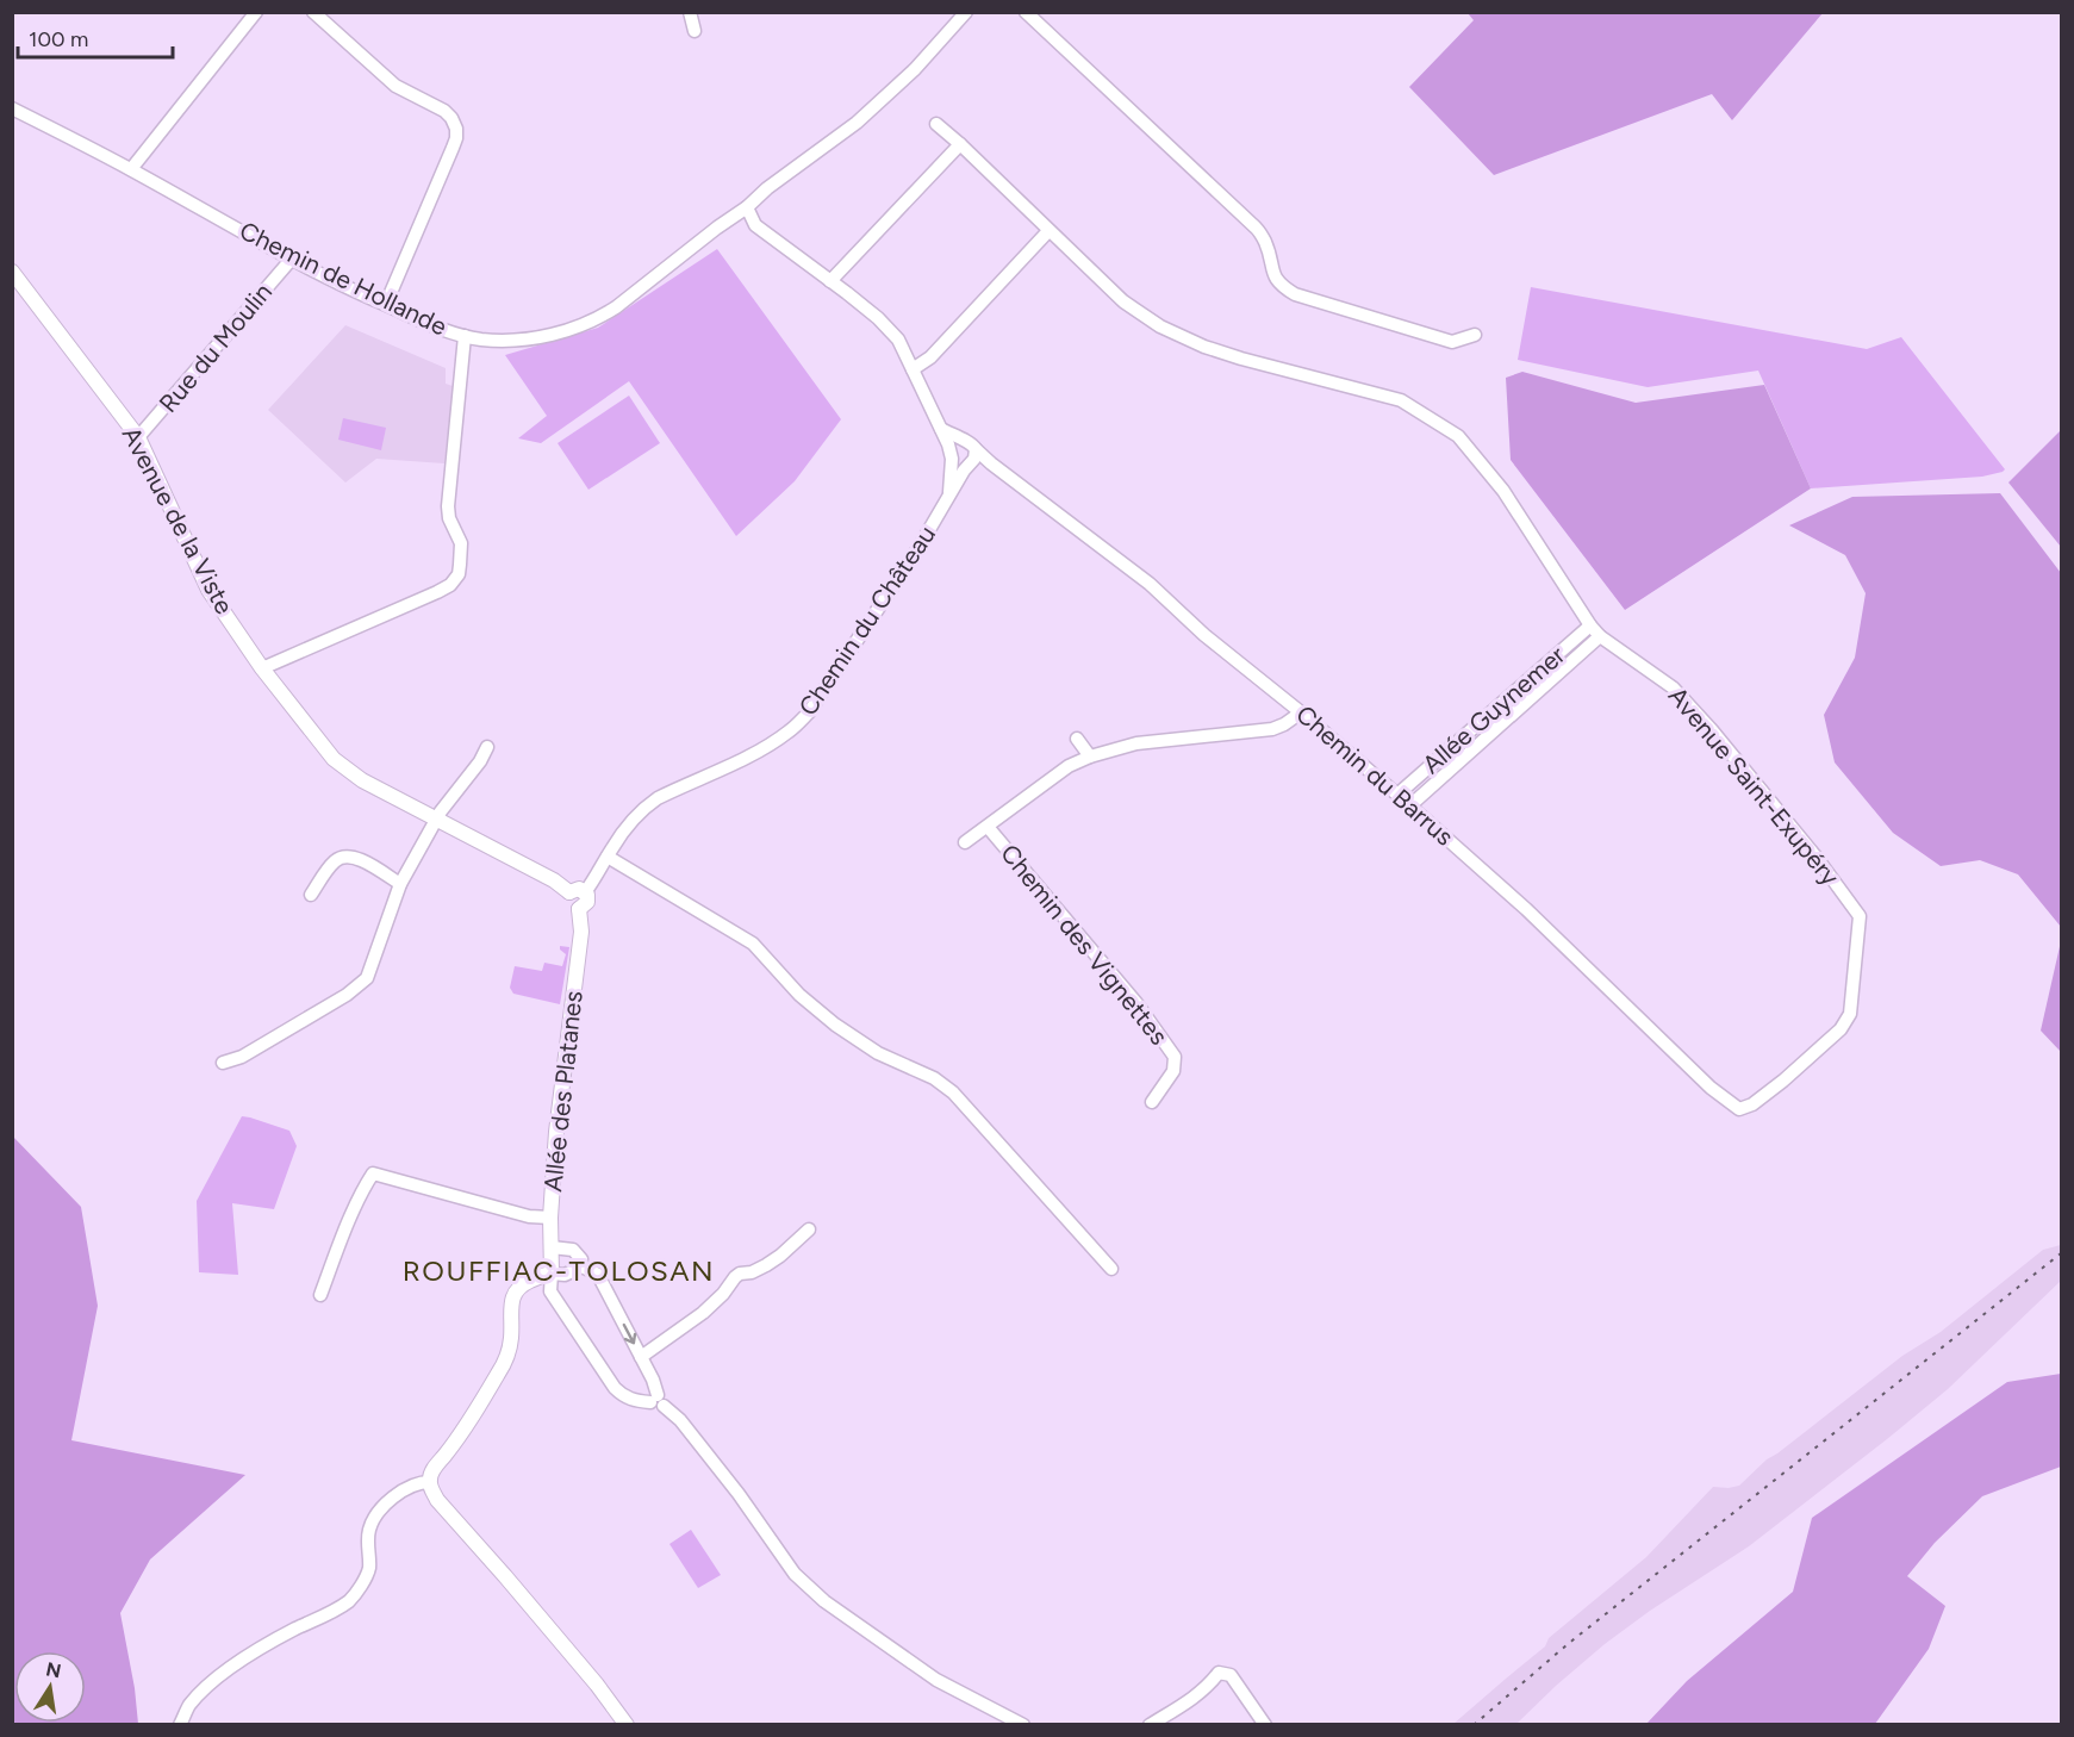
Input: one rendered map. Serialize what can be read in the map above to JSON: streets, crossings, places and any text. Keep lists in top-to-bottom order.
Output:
{
  "streets": {
    "street": [
      "Chemin de Hollande",
      "Rue du Moulin",
      "Avenue de la Viste",
      "Chemin du Château",
      "Allée Guynemer",
      "Chemin du Barrus",
      "Avenue Saint-Exupéry",
      "Chemin des Vignettes",
      "Allée des Platanes"
    ]
  },
  "crossings": [
    ["Chemin de Hollande", "Rue du Moulin"],
    ["Chemin de Hollande", "Chemin du Château"],
    ["Rue du Moulin", "Avenue de la Viste"],
    ["Avenue de la Viste", "Chemin du Château"],
    ["Avenue de la Viste", "Allée des Platanes"],
    ["Chemin du Château", "Chemin du Barrus"],
    ["Chemin du Château", "Allée des Platanes"],
    ["Allée Guynemer", "Chemin du Barrus"],
    ["Allée Guynemer", "Avenue Saint-Exupéry"],
    ["Chemin du Barrus", "Avenue Saint-Exupéry"]
  ],
  "districts": ["ROUFFIAC-TOLOSAN"],
  "scale_bar": "100 m",
  "north": "top"
}
